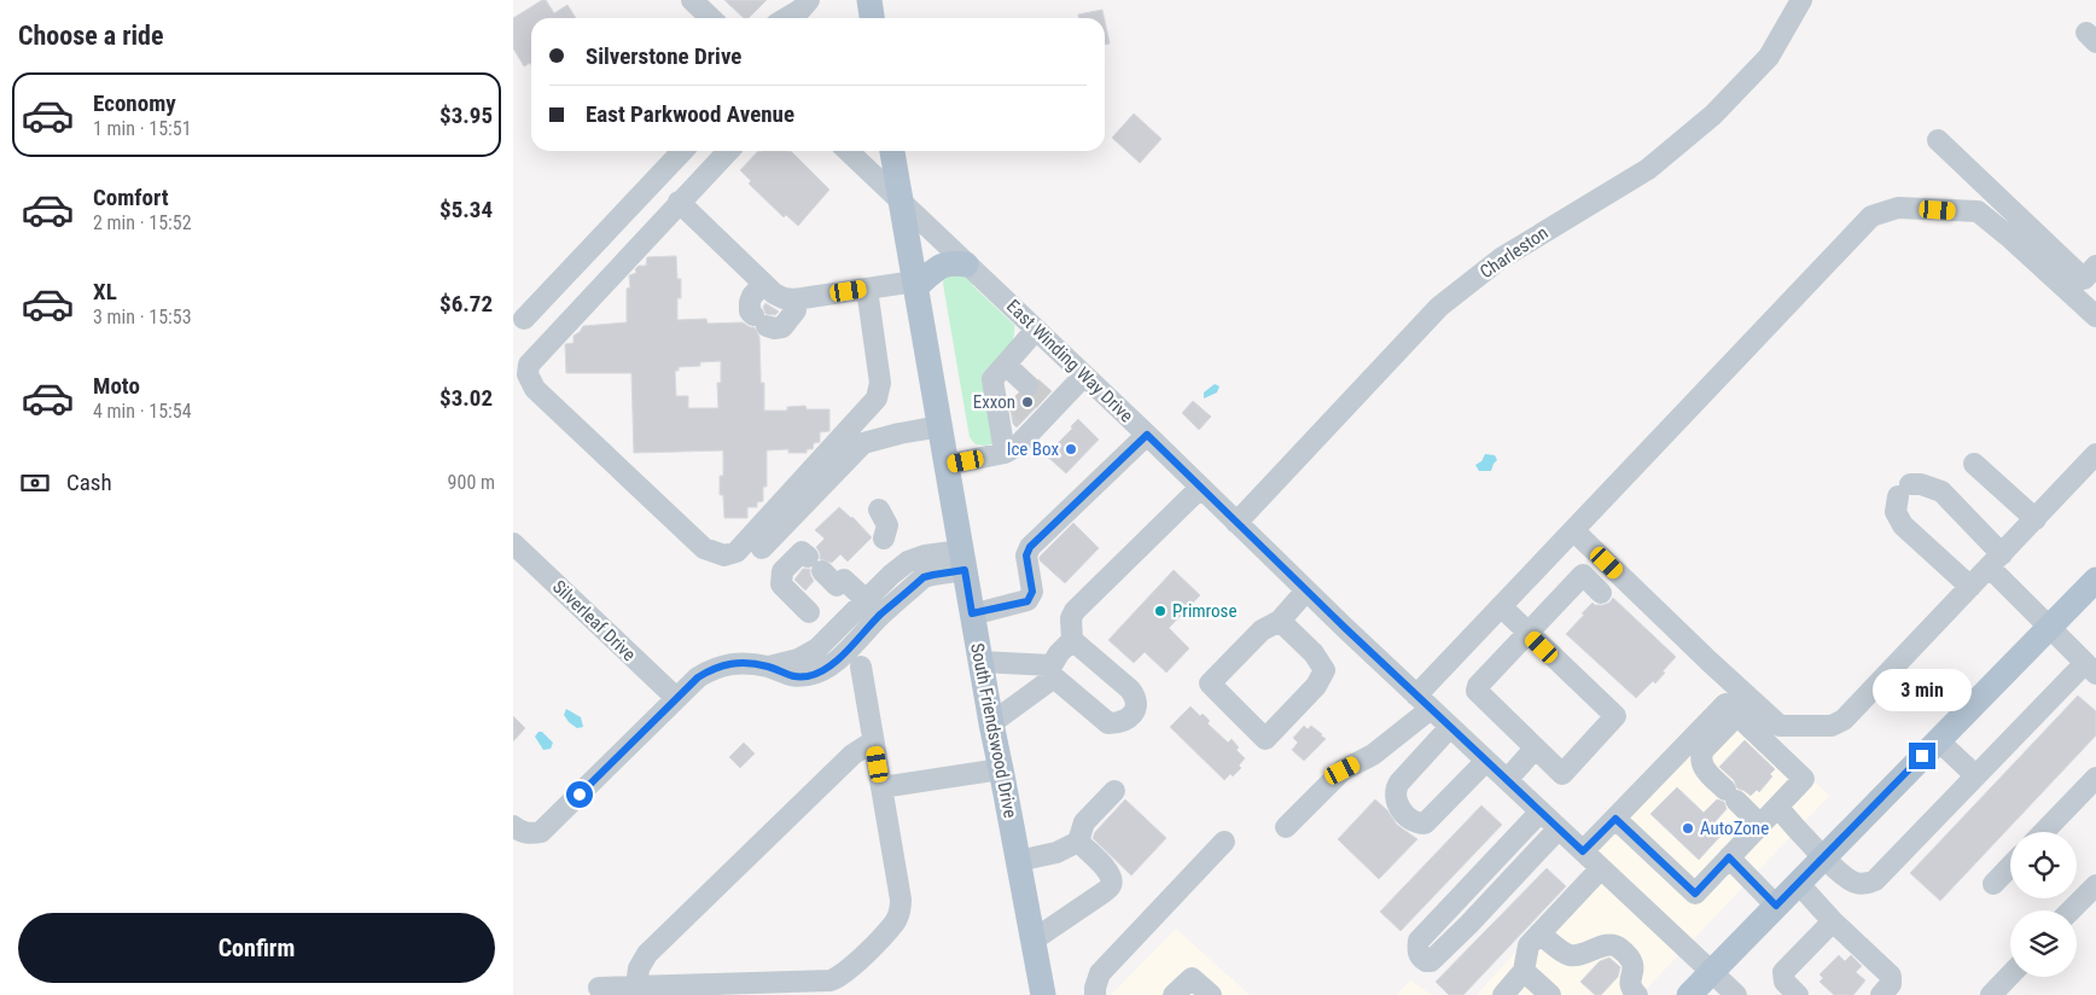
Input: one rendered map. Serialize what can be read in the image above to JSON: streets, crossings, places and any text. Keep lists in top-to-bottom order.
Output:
{
  "streets": {
    "main road": ["South Friendswood Drive"],
    "street": ["Charleston", "East Winding Way Drive", "Silverleaf Drive"]
  },
  "crossings": [
    ["Charleston", "East Winding Way Drive"],
    ["East Winding Way Drive", "South Friendswood Drive"]
  ],
  "places": [
    "Exxon",
    "Ice Box",
    "Primrose",
    "AutoZone"
  ],
  "page": {
    "heading": "Choose a ride",
    "banner": ["Silverstone Drive", "East Parkwood Avenue"],
    "list": [
      {
        "name": "Economy",
        "note": "1 min · 15:51",
        "value": "$3.95"
      },
      {
        "name": "Comfort",
        "note": "2 min · 15:52",
        "value": "$5.34"
      },
      {
        "name": "XL",
        "note": "3 min · 15:53",
        "value": "$6.72"
      },
      {
        "name": "Moto",
        "note": "4 min · 15:54",
        "value": "$3.02"
      }
    ],
    "pay": ["Cash", "900 m"],
    "bubble": "3 min",
    "buttons": "Confirm"
  }
}
